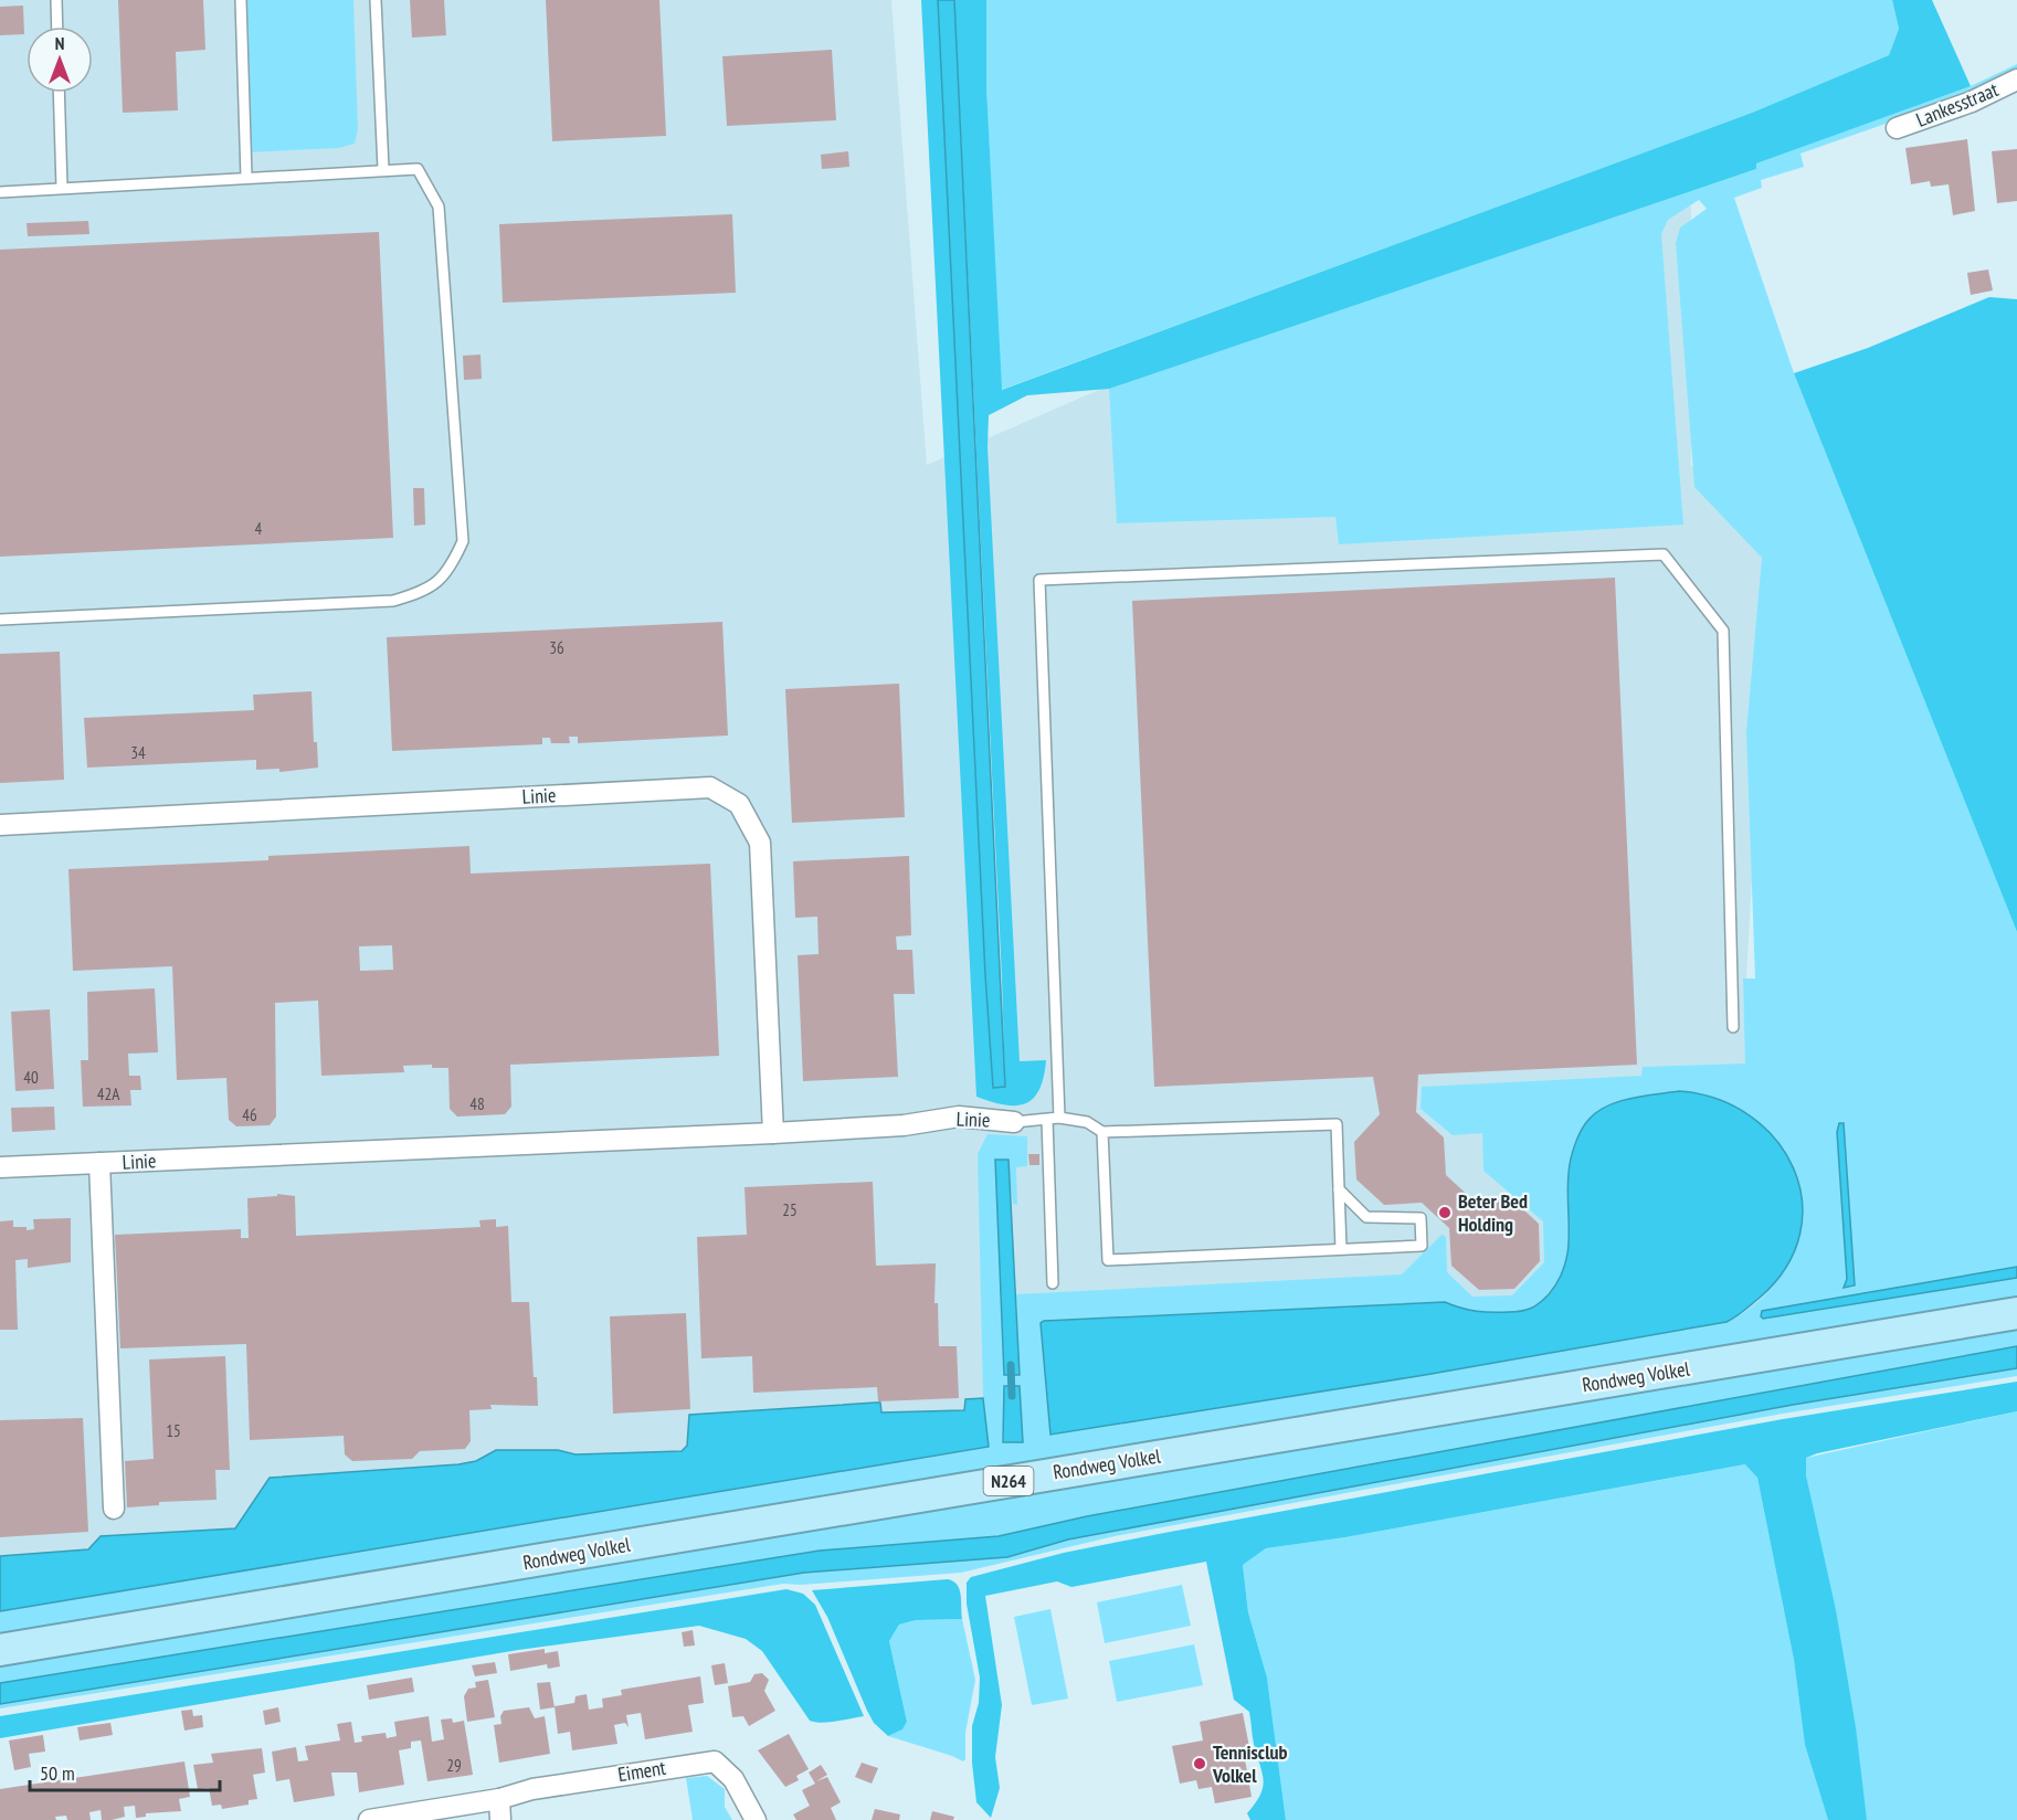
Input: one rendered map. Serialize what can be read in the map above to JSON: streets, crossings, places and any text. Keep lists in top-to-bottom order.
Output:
{
  "streets": {
    "main road": ["Rondweg Volkel", "N264"],
    "street": ["Lankesstraat", "Linie", "Eiment"]
  },
  "places": ["Beter Bed Holding", "Tennisclub Volkel"],
  "house_numbers": [
    "4",
    "36",
    "34",
    "40",
    "42A",
    "48",
    "46",
    "25",
    "15",
    "29"
  ],
  "scale_bar": "50 m",
  "north": "top"
}
